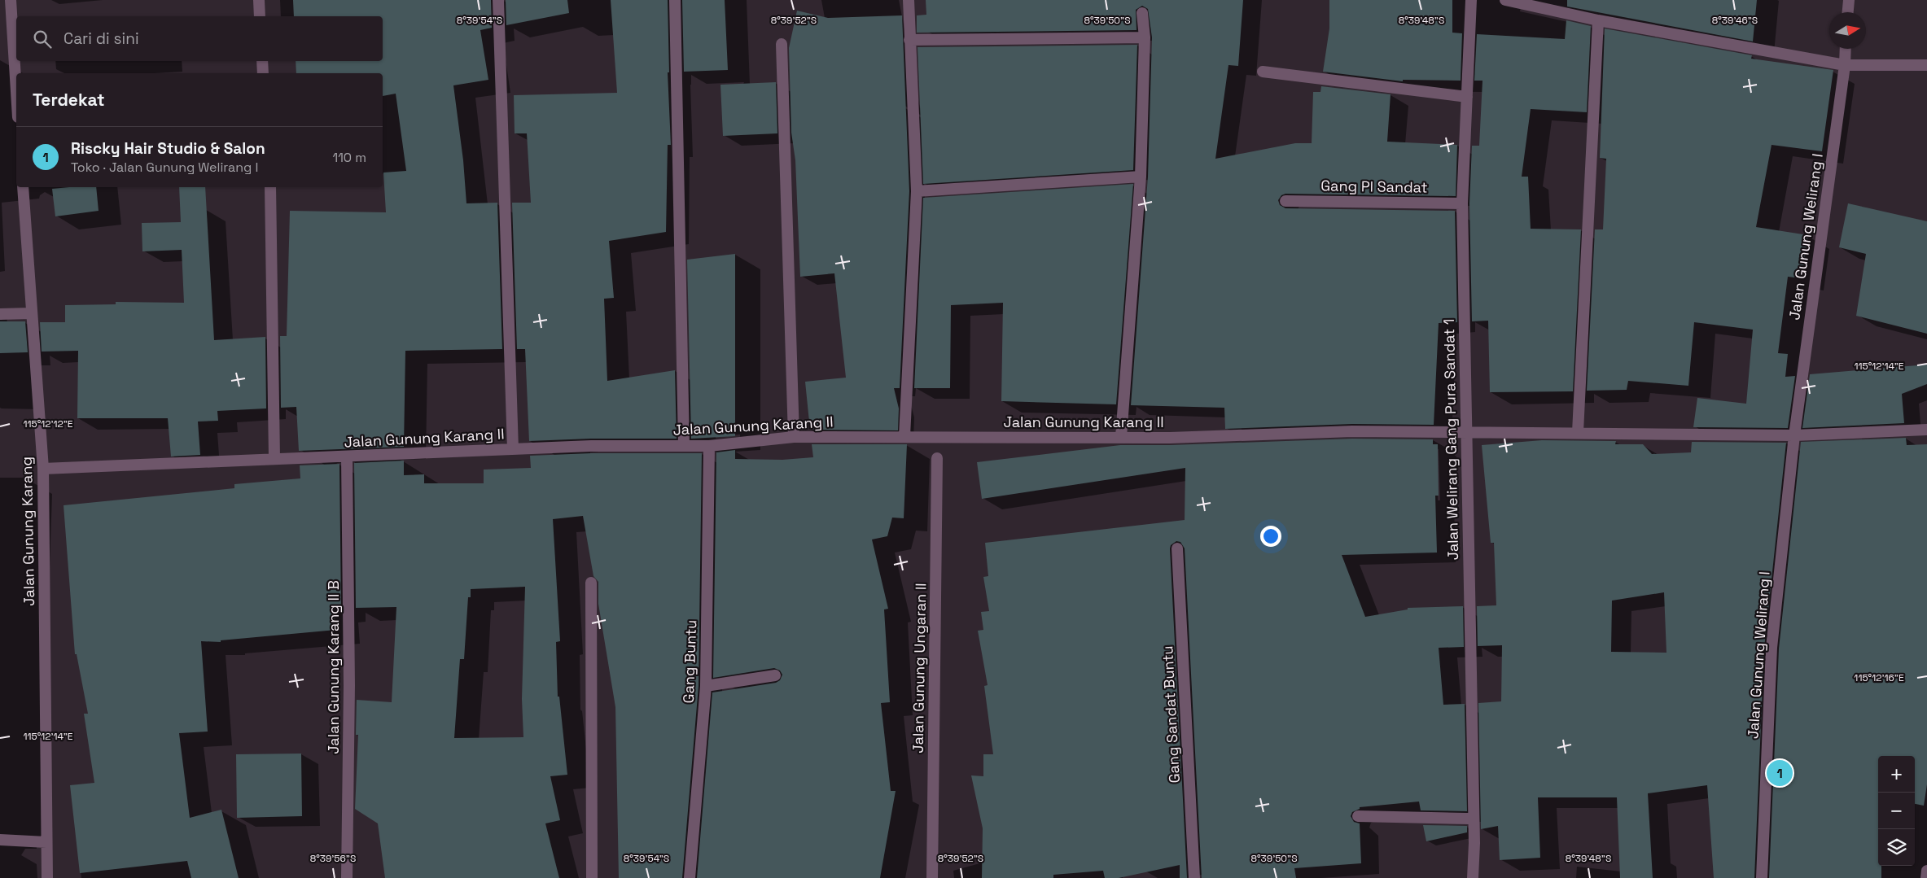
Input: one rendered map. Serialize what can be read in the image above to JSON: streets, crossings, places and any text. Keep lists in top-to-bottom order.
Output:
{
  "streets": {
    "street": [
      "Gang Pl Sandat",
      "Jalan Gunung Welirang I",
      "Jalan Gunung Karang II",
      "Jalan Welirang Gang Pura Sandat 1",
      "Jalan Gunung Karang",
      "Gang Buntu",
      "Jalan Gunung Karang II B",
      "Jalan Gunung Ungaran II",
      "Gang Sandat Buntu"
    ]
  },
  "crossings": [
    ["Gang Pl Sandat", "Jalan Welirang Gang Pura Sandat 1"],
    ["Jalan Gunung Karang II", "Jalan Welirang Gang Pura Sandat 1"],
    ["Jalan Gunung Karang II", "Jalan Gunung Karang"],
    ["Jalan Gunung Karang II", "Gang Buntu"],
    ["Jalan Gunung Karang II", "Jalan Gunung Karang II B"]
  ],
  "north": "right",
  "page": {
    "search": "Cari di sini",
    "heading": "Terdekat",
    "list": [
      {
        "mark": "1",
        "name": "Riscky Hair Studio & Salon",
        "note": "Toko · Jalan Gunung Welirang I",
        "value": "110 m"
      }
    ],
    "map_buttons": ["+", "−"],
    "pins": "1"
  },
  "coordinates": [
    "8°39'54\"S",
    "8°39'52\"S",
    "8°39'50\"S",
    "8°39'48\"S",
    "8°39'46\"S",
    "115°12'14\"E",
    "115°12'12\"E",
    "115°12'16\"E",
    "8°39'56\"S"
  ]
}
